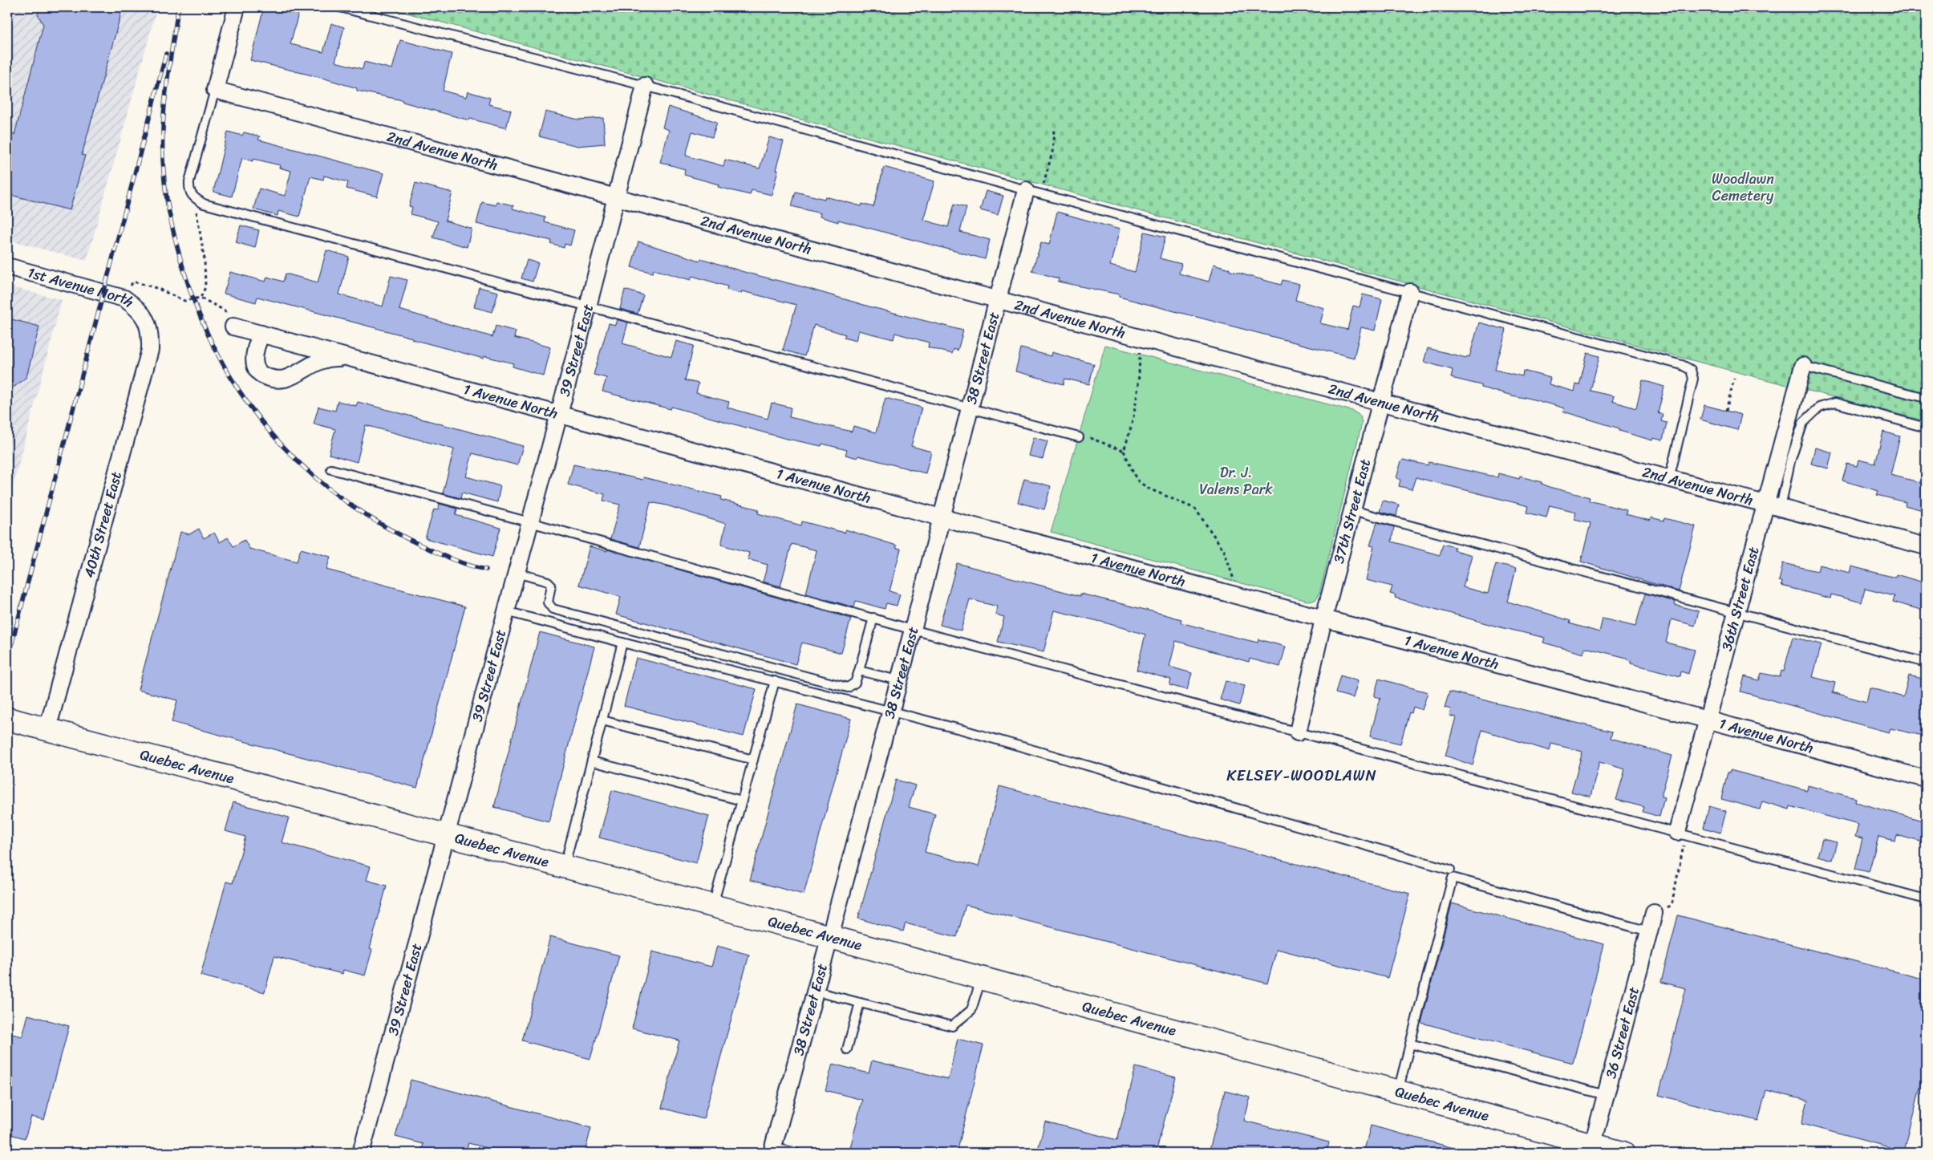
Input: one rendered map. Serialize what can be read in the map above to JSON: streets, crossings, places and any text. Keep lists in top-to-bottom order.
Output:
{
  "streets": {
    "street": [
      "2nd Avenue North",
      "1st Avenue North",
      "39 Street East",
      "38 Street East",
      "1 Avenue North",
      "37th Street East",
      "40th Street East",
      "36th Street East",
      "Quebec Avenue",
      "36 Street East"
    ]
  },
  "crossings": [
    ["2nd Avenue North", "39 Street East"],
    ["2nd Avenue North", "38 Street East"],
    ["2nd Avenue North", "37th Street East"],
    ["2nd Avenue North", "36th Street East"],
    ["1st Avenue North", "40th Street East"],
    ["39 Street East", "1 Avenue North"],
    ["39 Street East", "Quebec Avenue"],
    ["38 Street East", "1 Avenue North"],
    ["38 Street East", "Quebec Avenue"],
    ["1 Avenue North", "37th Street East"],
    ["1 Avenue North", "36th Street East"],
    ["40th Street East", "Quebec Avenue"],
    ["Quebec Avenue", "36 Street East"]
  ],
  "districts": ["KELSEY-WOODLAWN"],
  "parks": ["Woodlawn Cemetery", "Dr. J. Valens Park"]
}
